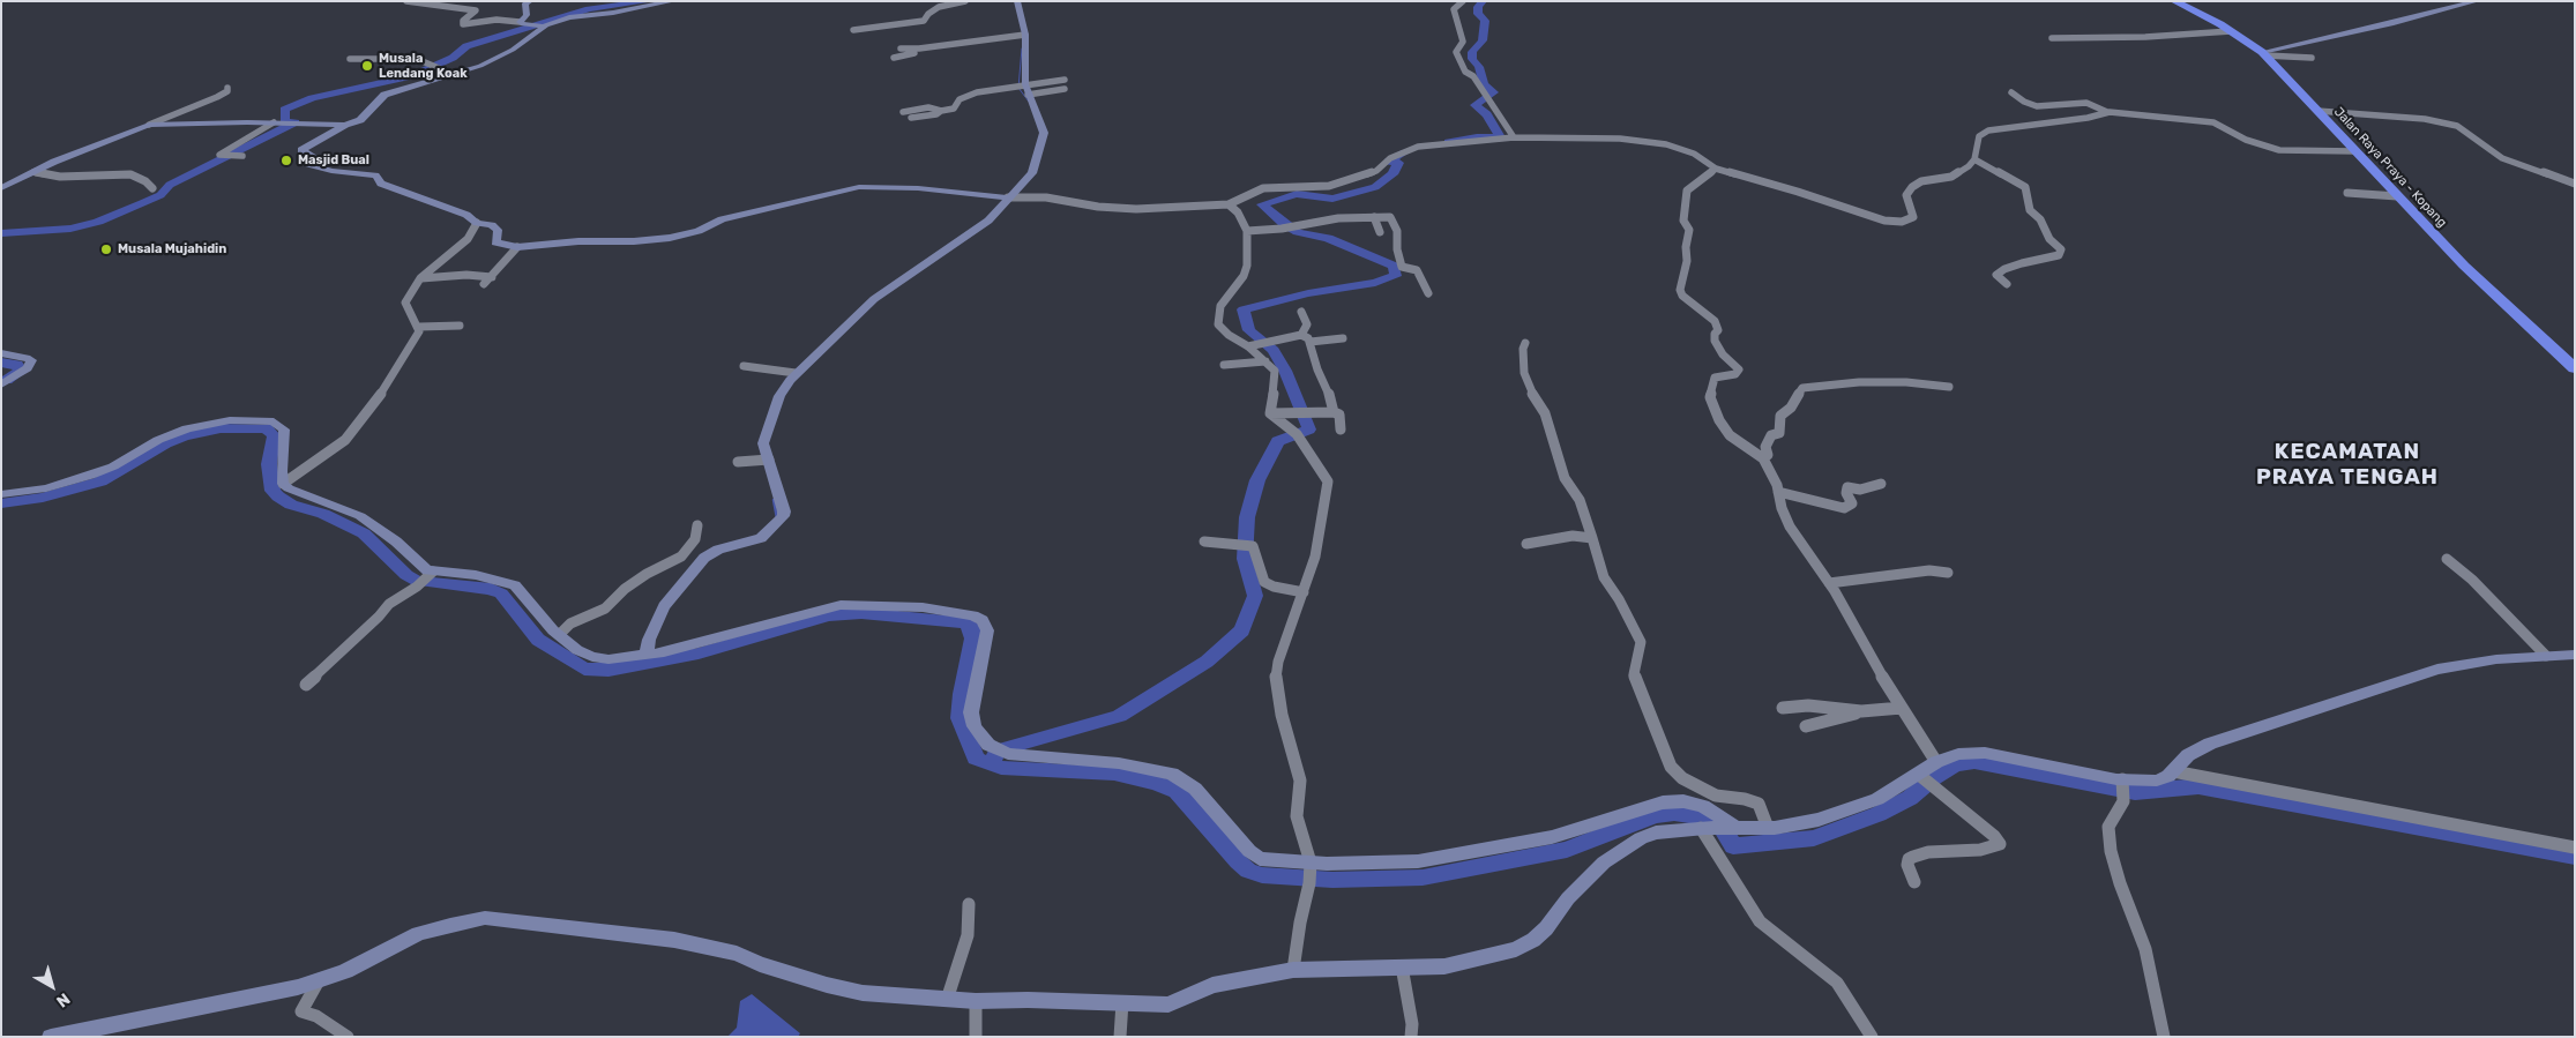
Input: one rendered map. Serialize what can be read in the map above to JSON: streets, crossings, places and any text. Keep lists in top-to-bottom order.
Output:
{
  "streets": {
    "highway": ["Jalan Raya Praya - Kopang"]
  },
  "districts": ["KECAMATAN PRAYA TENGAH"],
  "places": ["Musala Lendang Koak", "Masjid Bual", "Musala Mujahidin"],
  "north": "bottom right"
}
